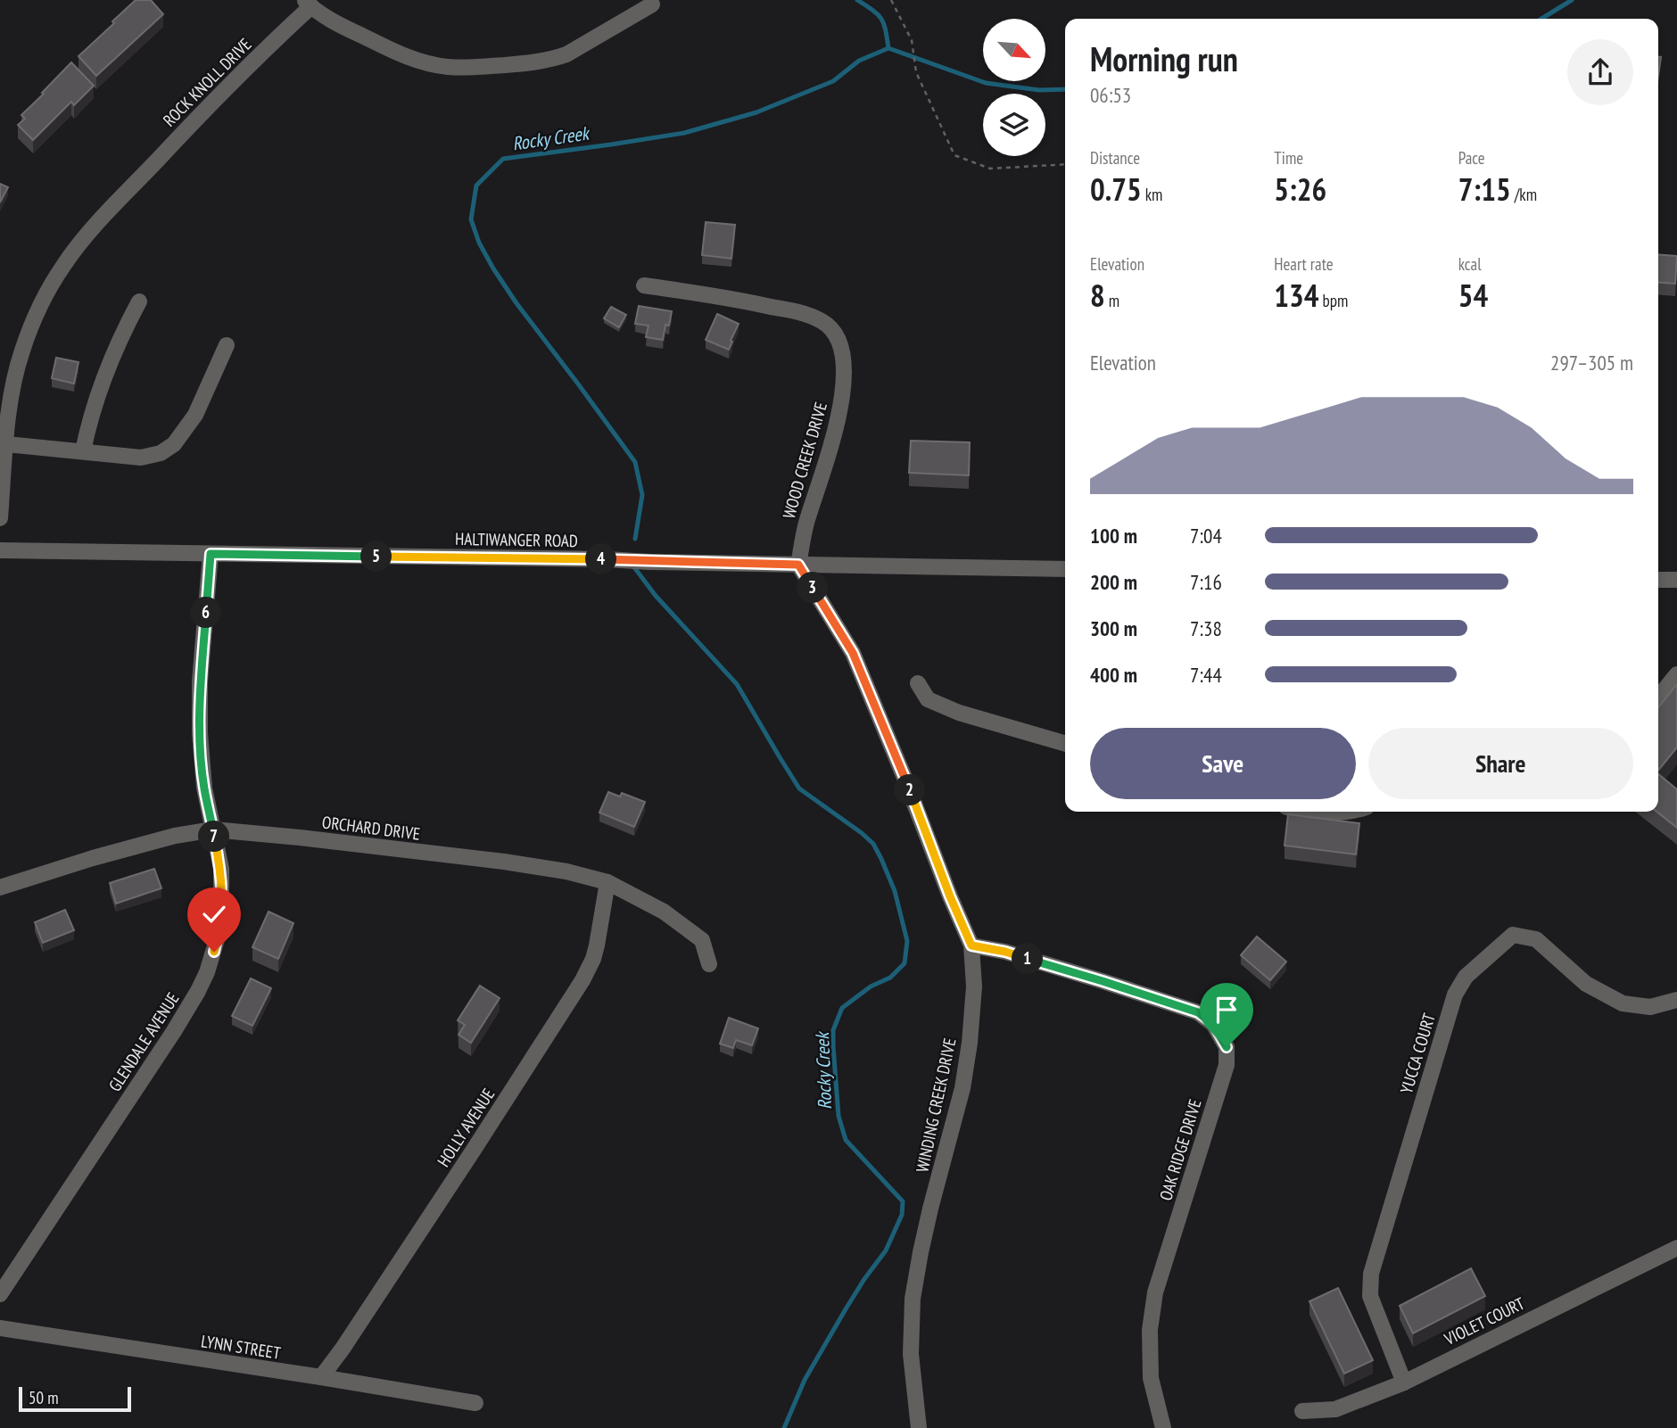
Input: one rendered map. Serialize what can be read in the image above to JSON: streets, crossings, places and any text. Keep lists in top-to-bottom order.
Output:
{
  "streets": {
    "street": [
      "ROCK KNOLL DRIVE",
      "WOOD CREEK DRIVE",
      "HALTIWANGER ROAD",
      "ORCHARD DRIVE",
      "GLENDALE AVENUE",
      "YUCCA COURT",
      "WINDING CREEK DRIVE",
      "HOLLY AVENUE",
      "OAK RIDGE DRIVE",
      "VIOLET COURT",
      "LYNN STREET"
    ]
  },
  "crossings": [
    ["WOOD CREEK DRIVE", "HALTIWANGER ROAD"],
    ["WOOD CREEK DRIVE", "WINDING CREEK DRIVE"],
    ["HALTIWANGER ROAD", "GLENDALE AVENUE"],
    ["HALTIWANGER ROAD", "WINDING CREEK DRIVE"],
    ["ORCHARD DRIVE", "GLENDALE AVENUE"],
    ["ORCHARD DRIVE", "HOLLY AVENUE"],
    ["YUCCA COURT", "VIOLET COURT"],
    ["WINDING CREEK DRIVE", "OAK RIDGE DRIVE"],
    ["HOLLY AVENUE", "LYNN STREET"]
  ],
  "water": ["Rocky Creek"],
  "scale_bar": "50 m",
  "north": "bottom right",
  "page": {
    "heading": ["Morning run", "06:53"],
    "stats": [
      ["Distance", "0.75 km"],
      ["Time", "5:26"],
      ["Pace", "7:15 /km"],
      ["Elevation", "8 m"],
      ["Heart rate", "134 bpm"],
      ["kcal", "54"]
    ],
    "chart": ["Elevation", "297–305 m"],
    "list": [
      {
        "name": "100 m",
        "note": "7:04"
      },
      {
        "name": "200 m",
        "note": "7:16"
      },
      {
        "name": "300 m",
        "note": "7:38"
      },
      {
        "name": "400 m",
        "note": "7:44"
      }
    ],
    "pins": [
      "5",
      "4",
      "3",
      "6",
      "2",
      "7",
      "1"
    ],
    "buttons": ["Save", "Share"],
    "scale": "50 m"
  }
}
